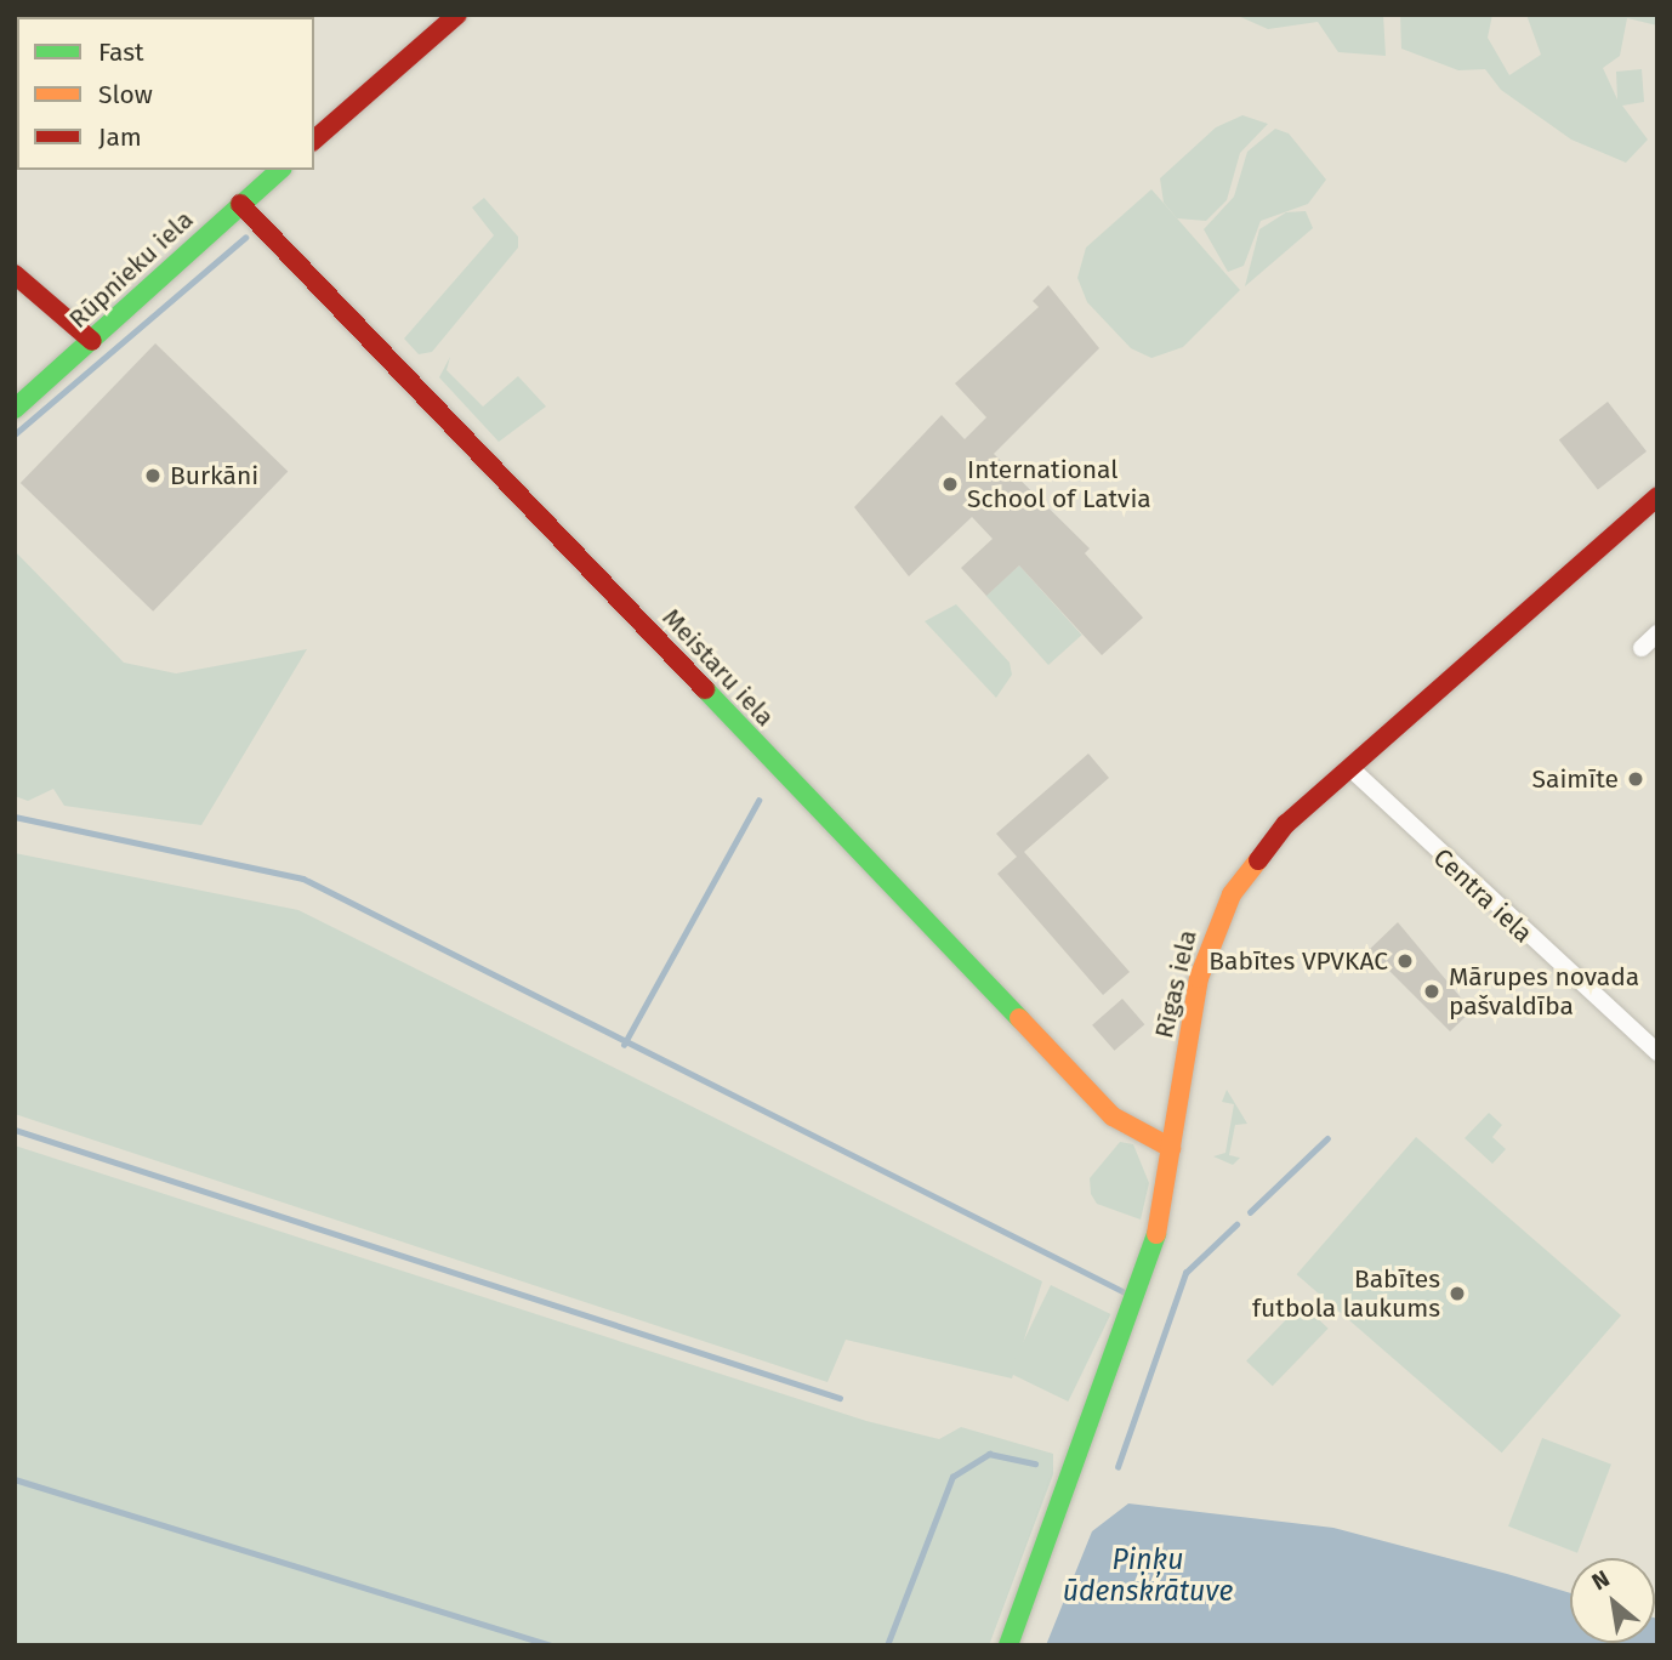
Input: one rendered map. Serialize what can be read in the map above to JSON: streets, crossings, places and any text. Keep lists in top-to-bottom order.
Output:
{
  "streets": {
    "street": [
      "Rūpnieku iela",
      "Meistaru iela",
      "Centra iela",
      "Rīgas iela"
    ]
  },
  "crossings": [
    ["Rūpnieku iela", "Meistaru iela"],
    ["Meistaru iela", "Rīgas iela"],
    ["Centra iela", "Rīgas iela"]
  ],
  "water": ["Piņķu ūdenskrātuve"],
  "places": [
    "Burkāni",
    "International School of Latvia",
    "Saimīte",
    "Babītes VPVKAC",
    "Mārupes novada pašvaldība",
    "Babītes futbola laukums"
  ],
  "legend": ["Fast", "Slow", "Jam"],
  "north": "top left"
}
